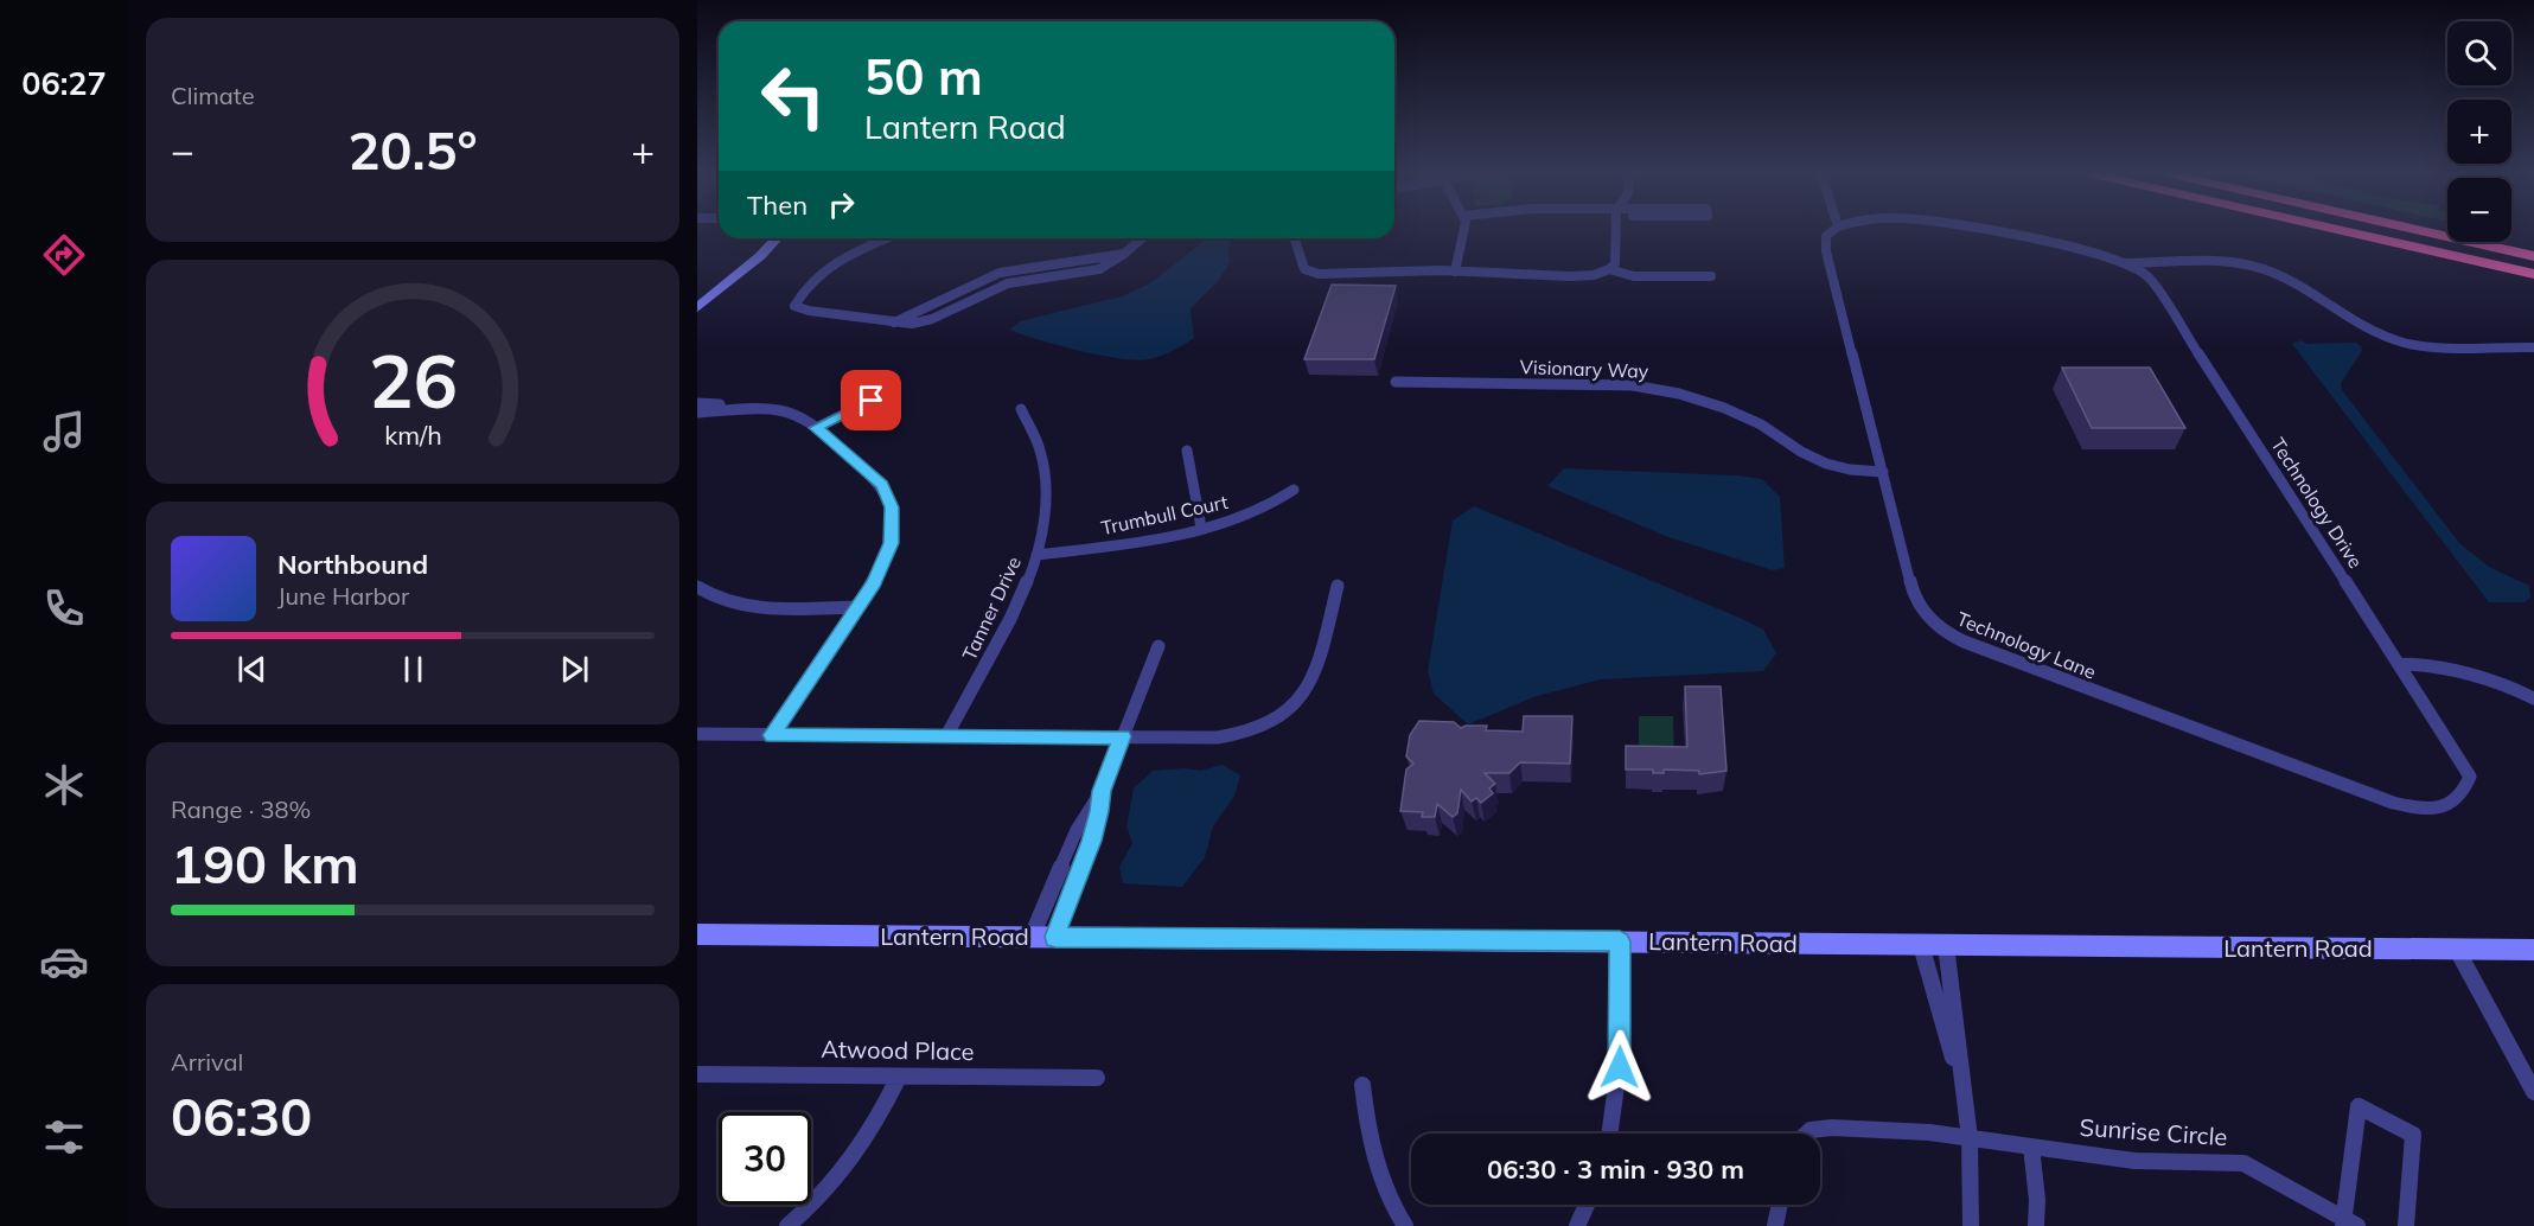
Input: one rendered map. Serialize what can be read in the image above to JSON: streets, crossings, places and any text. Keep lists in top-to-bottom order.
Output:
{
  "streets": {
    "street": [
      "Visionary Way",
      "Technology Drive",
      "Trumbull Court",
      "Tanner Drive",
      "Technology Lane",
      "Lantern Road",
      "Atwood Place",
      "Sunrise Circle"
    ]
  },
  "crossings": [
    ["Visionary Way", "Technology Lane"],
    ["Technology Drive", "Technology Lane"],
    ["Trumbull Court", "Tanner Drive"]
  ],
  "page": {
    "tabs": "06:27",
    "tile": [
      "Climate",
      ["Range · 38%", "190 km"],
      ["Arrival", "06:30"]
    ],
    "map_buttons": ["+", "−"],
    "turn": ["50 m", "Lantern Road"],
    "heat": ["−", "20.5°", "+"],
    "then": "Then",
    "song": ["Northbound", "June Harbor"],
    "limit": "30",
    "trip": "06:30 · 3 min · 930 m",
    "gauge": ["26", "km/h"]
  }
}
